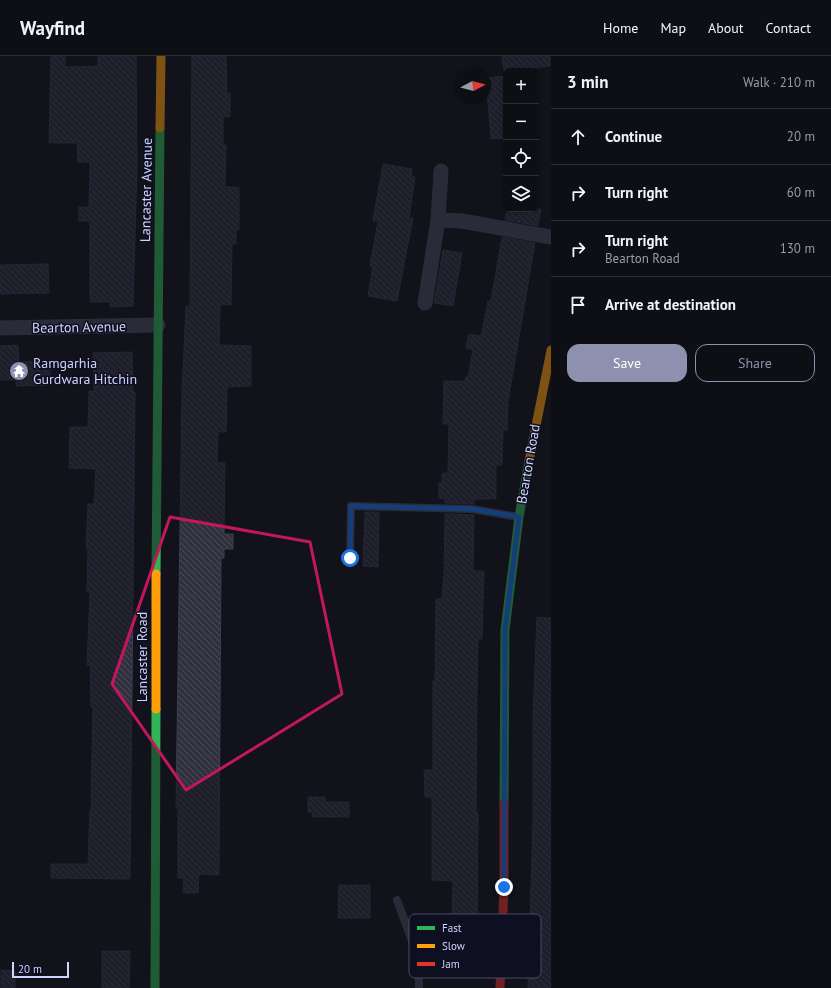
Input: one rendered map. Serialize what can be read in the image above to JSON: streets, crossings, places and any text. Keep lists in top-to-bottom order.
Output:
{
  "streets": {
    "street": [
      "Lancaster Avenue",
      "Bearton Avenue",
      "Bearton Road",
      "Lancaster Road"
    ]
  },
  "crossings": [
    ["Lancaster Avenue", "Bearton Avenue"],
    ["Lancaster Avenue", "Lancaster Road"],
    ["Bearton Avenue", "Lancaster Road"]
  ],
  "places": {
    "temple": ["Ramgarhia Gurdwara Hitchin"]
  },
  "legend": ["Fast", "Slow", "Jam"],
  "scale_bar": "20 m",
  "north": "right",
  "page": {
    "header": "Wayfind",
    "nav": [
      "Home",
      "Map",
      "About",
      "Contact"
    ],
    "heading": ["3 min", "Walk · 210 m"],
    "map_buttons": ["+", "−"],
    "list": [
      ["Continue", "20 m"],
      ["Turn right", "60 m"],
      ["Turn right", "Bearton Road", "130 m"],
      "Arrive at destination"
    ],
    "buttons": ["Save", "Share"],
    "scale": "20 m"
  }
}
